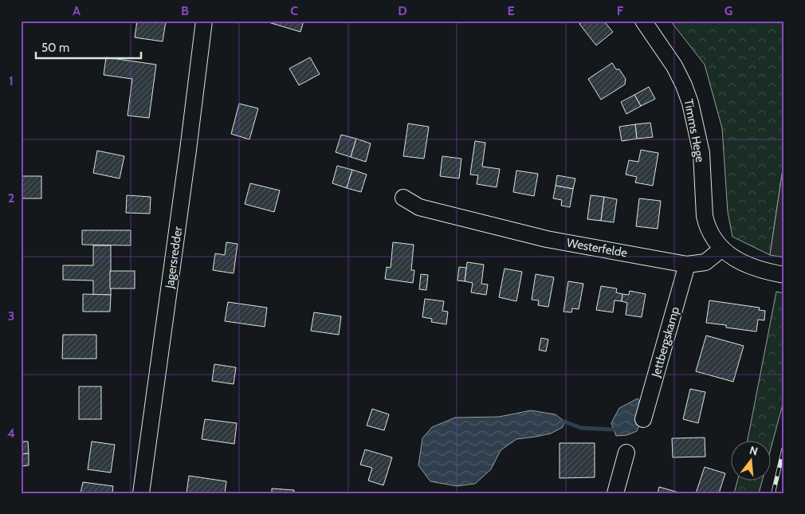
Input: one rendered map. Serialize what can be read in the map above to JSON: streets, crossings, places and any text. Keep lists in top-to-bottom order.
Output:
{
  "streets": {
    "street": [
      "Timms Hege",
      "Westerfelde",
      "Jagersredder",
      "Jettbergskamp"
    ]
  },
  "crossings": [
    ["Timms Hege", "Westerfelde"],
    ["Westerfelde", "Jettbergskamp"]
  ],
  "scale_bar": "50 m",
  "north": "top",
  "grid": {
    "columns": [
      "A",
      "B",
      "C",
      "D",
      "E",
      "F",
      "G"
    ],
    "rows": [
      "1",
      "2",
      "3",
      "4"
    ]
  }
}
